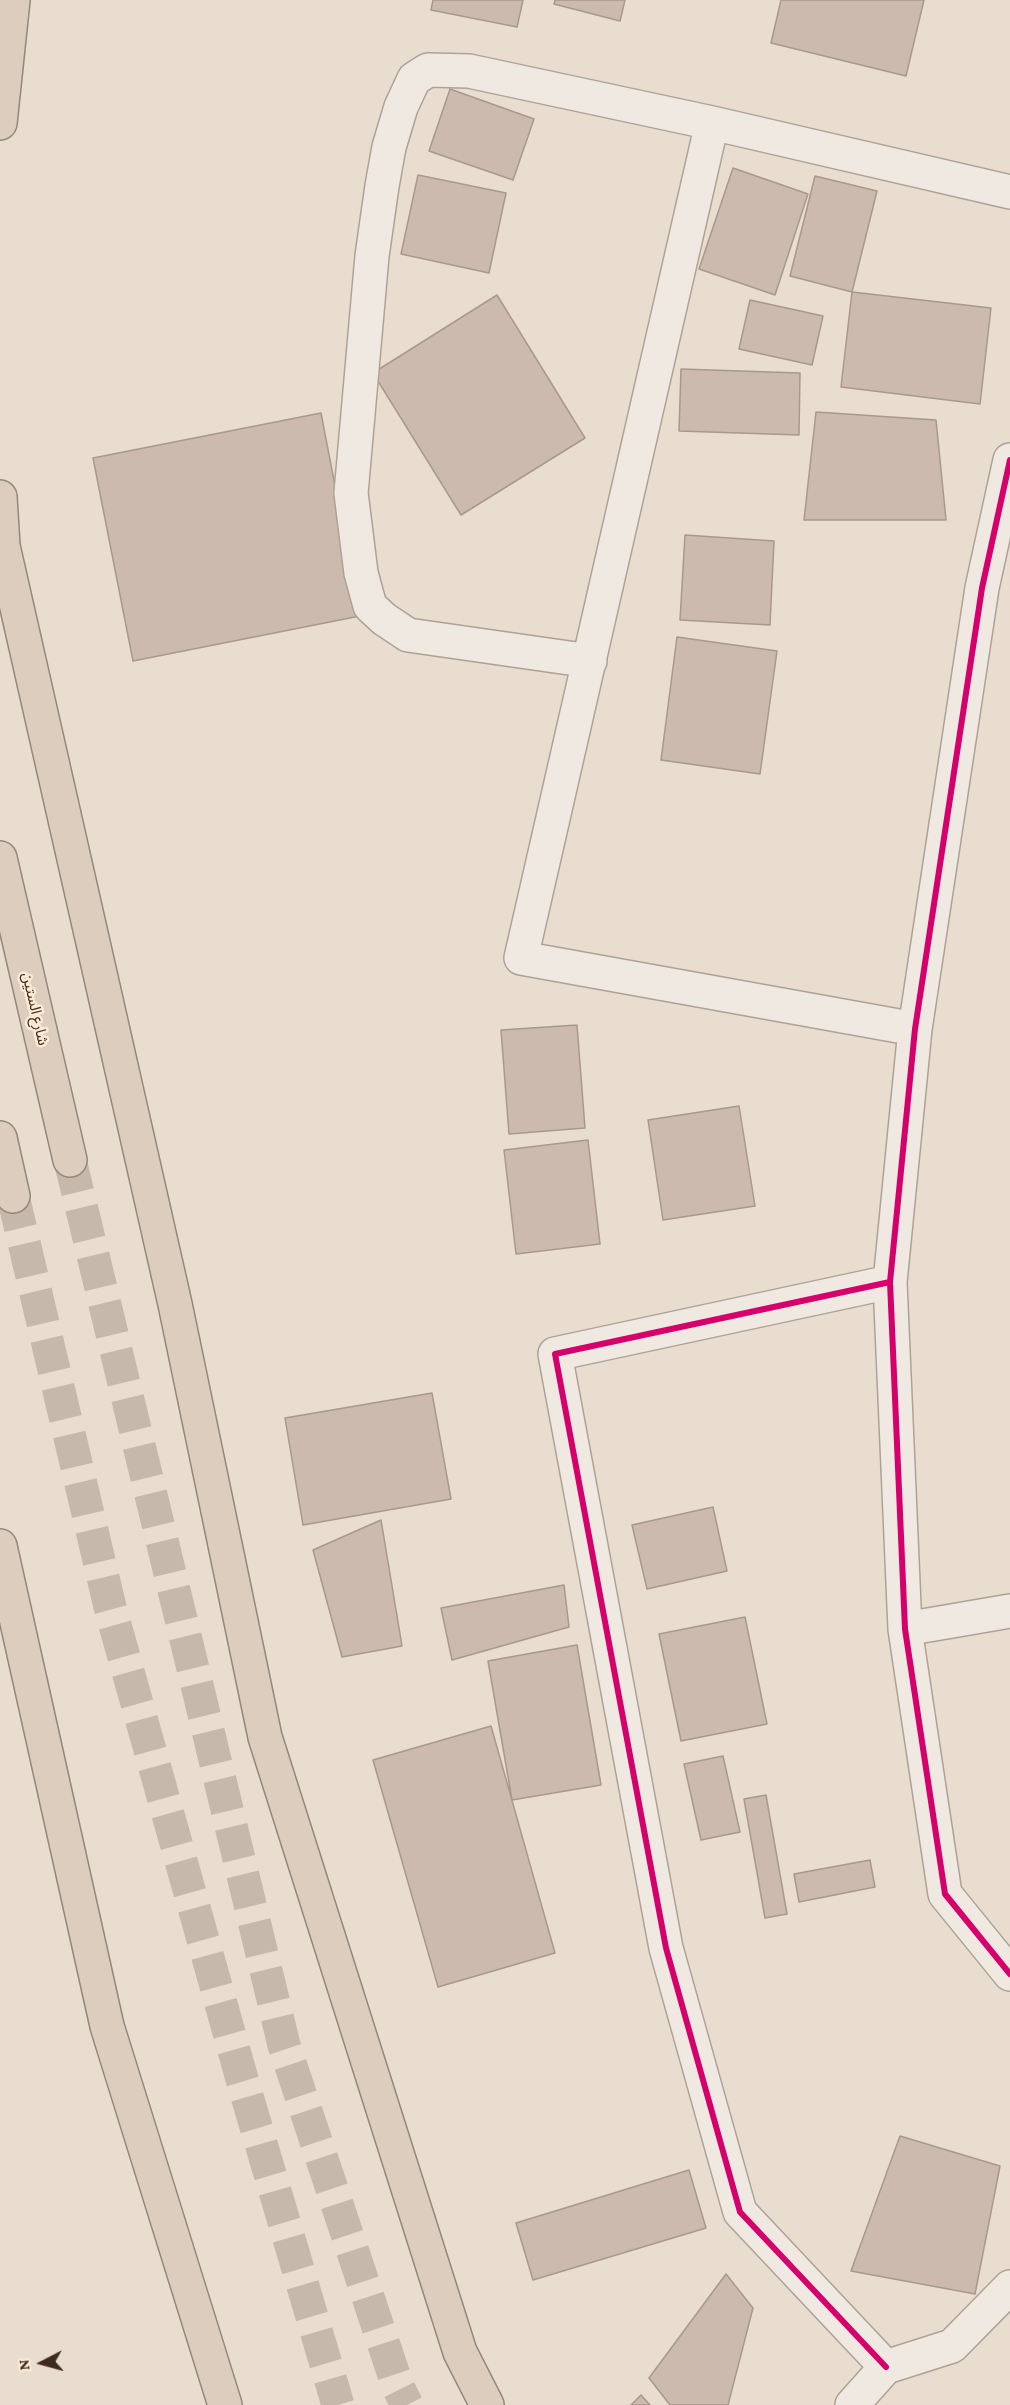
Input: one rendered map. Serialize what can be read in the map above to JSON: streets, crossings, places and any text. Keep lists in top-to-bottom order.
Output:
{
  "streets": {
    "highway": ["شارع الستين"]
  },
  "north": "left"
}
